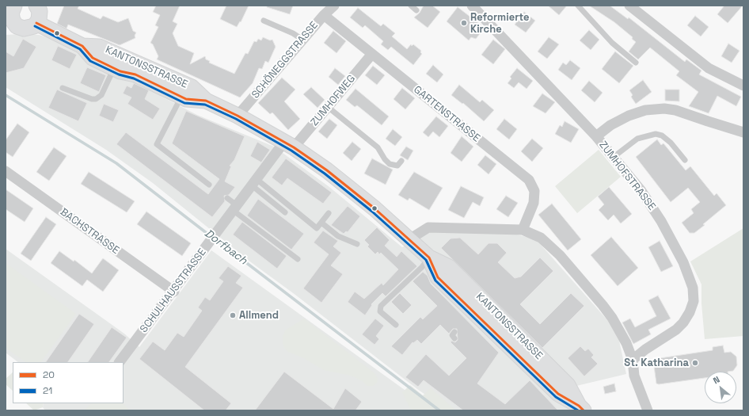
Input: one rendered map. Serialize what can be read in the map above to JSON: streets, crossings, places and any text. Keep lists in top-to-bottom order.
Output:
{
  "streets": {
    "main road": ["KANTONSSTRASSE"],
    "street": [
      "SCHÖNEGGSTRASSE",
      "ZUMHOFWEG",
      "GARTENSTRASSE",
      "ZUMHOFSTRASSE",
      "BACHSTRASSE",
      "SCHULHAUSSTRASSE"
    ]
  },
  "crossings": [
    ["SCHÖNEGGSTRASSE", "KANTONSSTRASSE"],
    ["SCHÖNEGGSTRASSE", "GARTENSTRASSE"],
    ["KANTONSSTRASSE", "ZUMHOFWEG"],
    ["KANTONSSTRASSE", "SCHULHAUSSTRASSE"],
    ["ZUMHOFWEG", "GARTENSTRASSE"],
    ["ZUMHOFWEG", "SCHULHAUSSTRASSE"],
    ["BACHSTRASSE", "SCHULHAUSSTRASSE"]
  ],
  "water": ["Dorfbach"],
  "places": ["Reformierte Kirche", "Allmend", "St. Katharina"],
  "lines": ["transit line 20", "transit line 21"],
  "legend": ["20", "21"],
  "north": "top left"
}
